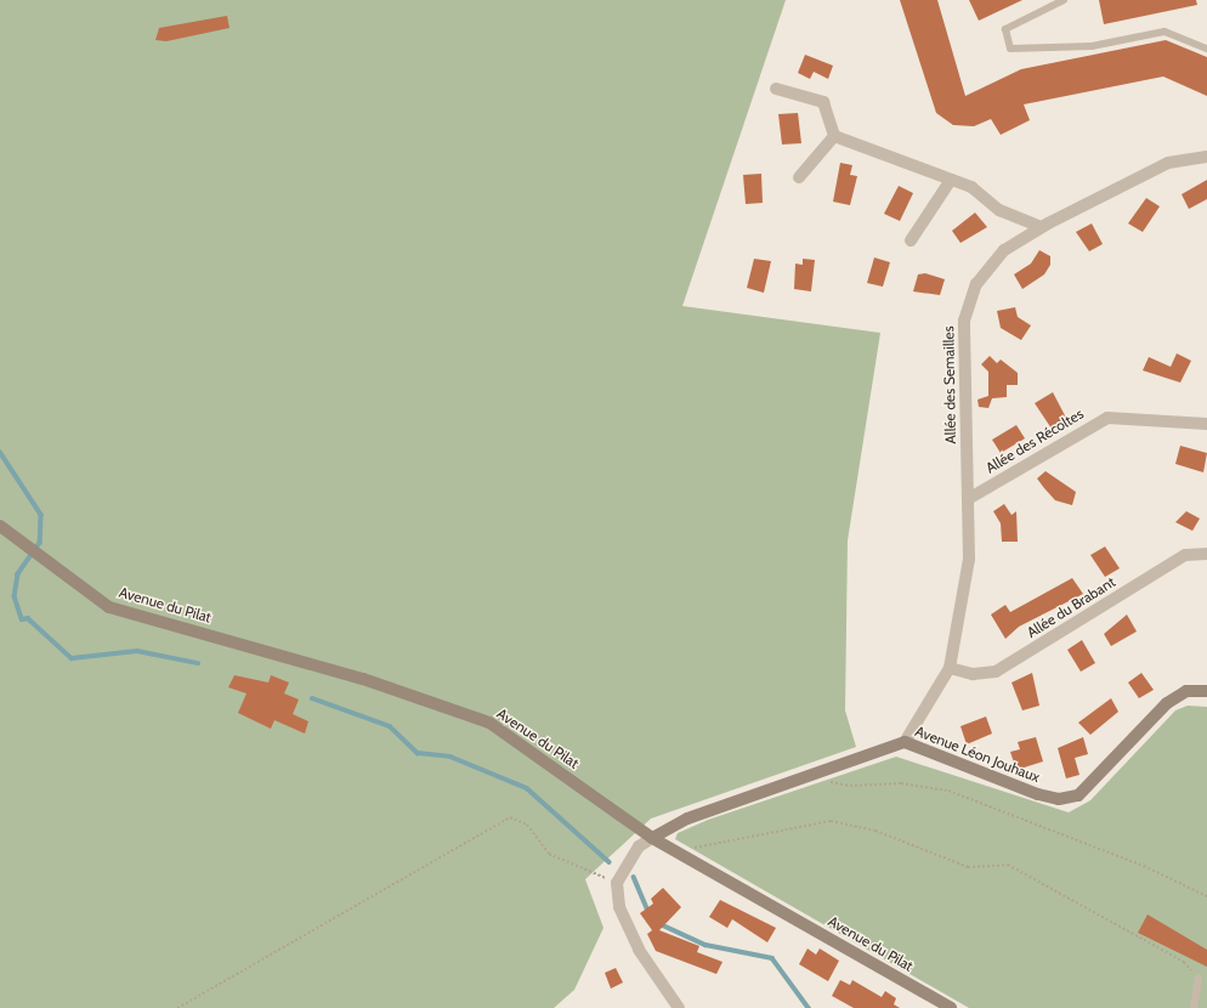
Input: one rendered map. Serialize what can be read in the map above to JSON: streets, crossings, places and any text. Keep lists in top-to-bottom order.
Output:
{
  "streets": {
    "main road": ["Avenue du Pilat", "Avenue Léon Jouhaux"],
    "street": ["Allée des Semailles", "Allée des Récoltes", "Allée du Brabant"]
  },
  "crossings": [
    ["Allée des Semailles", "Allée des Récoltes"],
    ["Allée des Semailles", "Allée du Brabant"],
    ["Allée des Semailles", "Avenue Léon Jouhaux"],
    ["Avenue du Pilat", "Avenue Léon Jouhaux"]
  ]
}
